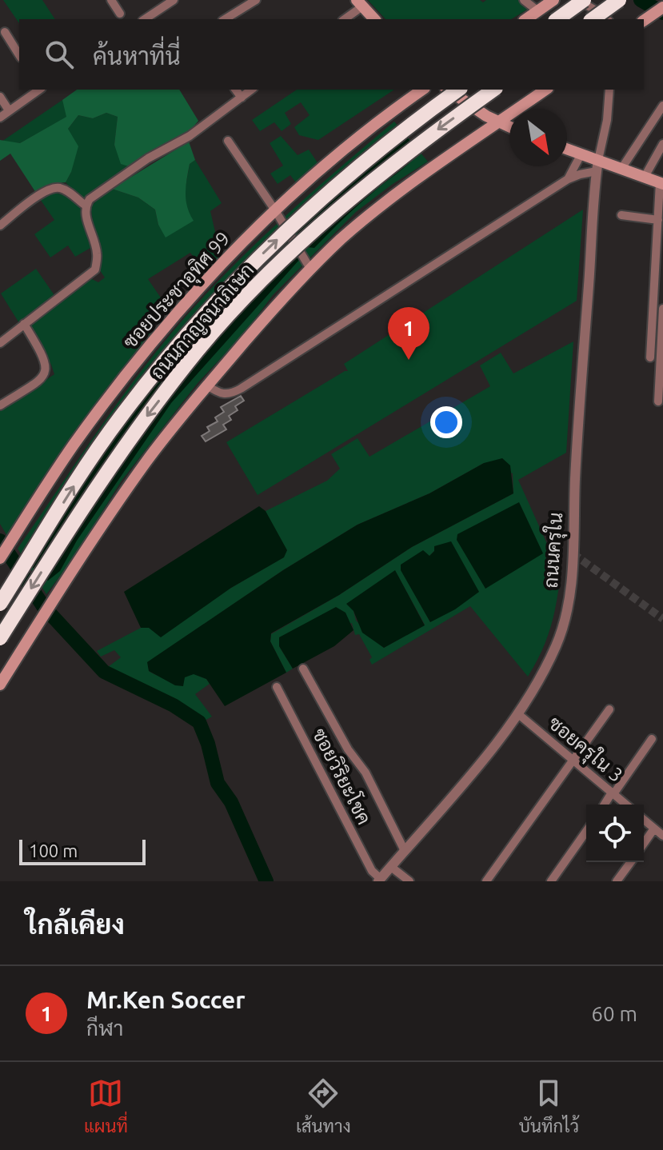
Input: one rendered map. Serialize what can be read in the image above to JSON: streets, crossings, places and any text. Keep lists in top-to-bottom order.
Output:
{
  "streets": {
    "highway": ["ถนนกาญจนาภิเษก"],
    "main road": ["ซอยประชาอุทิศ 99"],
    "street": ["ถนนครุใน", "ซอยครุใน 3", "ซอยวิริยะโชค"]
  },
  "crossings": [
    ["ถนนครุใน", "ซอยครุใน 3"],
    ["ถนนครุใน", "ซอยวิริยะโชค"]
  ],
  "scale_bar": "100 m",
  "north": "bottom right",
  "page": {
    "search": "ค้นหาที่นี่",
    "pins": "1",
    "scale": "100 m",
    "heading": "ใกล้เคียง",
    "list": [
      {
        "mark": "1",
        "name": "Mr.Ken Soccer",
        "note": "กีฬา",
        "value": "60 m"
      }
    ],
    "nav": ["แผนที่", "เส้นทาง", "บันทึกไว้"]
  }
}
